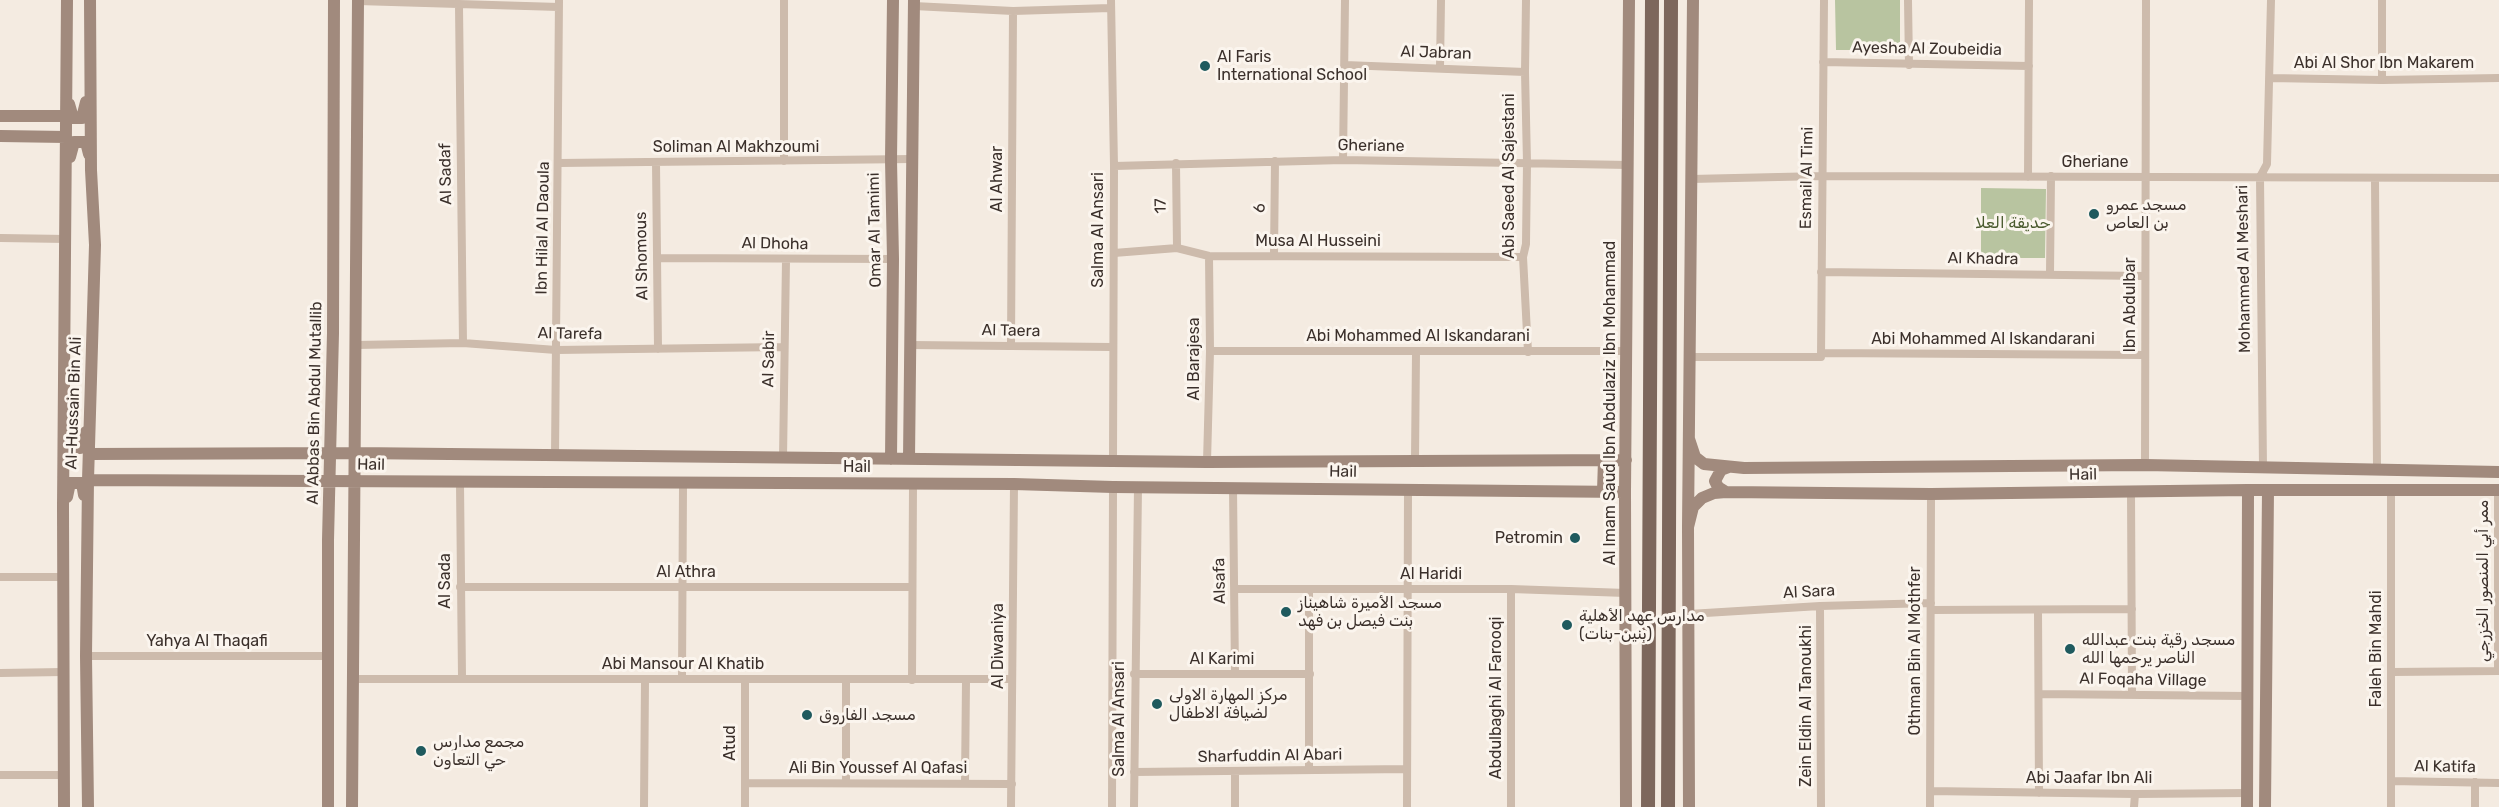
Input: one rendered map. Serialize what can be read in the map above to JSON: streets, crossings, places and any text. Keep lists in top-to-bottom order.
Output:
{
  "streets": {
    "street": [
      "Ayesha Al Zoubeidia",
      "Al Jabran",
      "Abi Al Shor Ibn Makarem",
      "Gheriane",
      "Soliman Al Makhzoumi",
      "Al Sadaf",
      "Abi Saeed Al Sajestani",
      "Esmail Al Timi",
      "Al Ahwar",
      "17",
      "6",
      "Ibn Hilal Al Daoula",
      "Omar Al Tamimi",
      "Salma Al Ansari",
      "Musa Al Husseini",
      "Al Dhoha",
      "Al Shomous",
      "Al Khadra",
      "Mohammed Al Meshari",
      "Ibn Abdulbar",
      "Al Taera",
      "Al Tarefa",
      "Abi Mohammed Al Iskandarani",
      "Al Sabir",
      "Al Barajesa",
      "Al-Hussain Bin Ali",
      "Al Abbas Bin Abdul Mutallib",
      "Al Imam Saud Ibn Abdulaziz Ibn Mohammad",
      "Hail",
      "Al Athra",
      "Al Haridi",
      "Al Sada",
      "Alsafa",
      "ممر أبي المنصور الخزرجي",
      "Al Sara",
      "Yahya Al Thaqafi",
      "Al Diwaniya",
      "Faleh Bin Mahdi",
      "Othman Bin Al Mothfer",
      "Al Karimi",
      "Abi Mansour Al Khatib",
      "Al Foqaha Village",
      "Abdulbaghi Al Farooqi",
      "Zein Eldin Al Tanoukhi",
      "Atud",
      "Sharfuddin Al Abari",
      "Al Katifa",
      "Ali Bin Youssef Al Qafasi",
      "Abi Jaafar Ibn Ali"
    ]
  },
  "crossings": [
    ["Ayesha Al Zoubeidia", "Esmail Al Timi"],
    ["Al Jabran", "Abi Saeed Al Sajestani"],
    ["Abi Al Shor Ibn Makarem", "Mohammed Al Meshari"],
    ["Gheriane", "Abi Saeed Al Sajestani"],
    ["Gheriane", "Esmail Al Timi"],
    ["Gheriane", "17"],
    ["Gheriane", "6"],
    ["Gheriane", "Salma Al Ansari"],
    ["Gheriane", "Mohammed Al Meshari"],
    ["Gheriane", "Ibn Abdulbar"],
    ["Gheriane", "Al Imam Saud Ibn Abdulaziz Ibn Mohammad"],
    ["Soliman Al Makhzoumi", "Ibn Hilal Al Daoula"],
    ["Soliman Al Makhzoumi", "Omar Al Tamimi"],
    ["Soliman Al Makhzoumi", "Al Shomous"],
    ["Al Sadaf", "Al Tarefa"],
    ["Abi Saeed Al Sajestani", "Musa Al Husseini"],
    ["Abi Saeed Al Sajestani", "Abi Mohammed Al Iskandarani"],
    ["Esmail Al Timi", "Al Khadra"],
    ["Esmail Al Timi", "Abi Mohammed Al Iskandarani"],
    ["Al Ahwar", "Al Taera"],
    ["17", "Musa Al Husseini"],
    ["6", "Musa Al Husseini"],
    ["Ibn Hilal Al Daoula", "Al Tarefa"],
    ["Ibn Hilal Al Daoula", "Hail"],
    ["Omar Al Tamimi", "Al Dhoha"],
    ["Omar Al Tamimi", "Hail"],
    ["Salma Al Ansari", "Musa Al Husseini"],
    ["Salma Al Ansari", "Al Taera"],
    ["Salma Al Ansari", "Hail"],
    ["Salma Al Ansari", "Al Karimi"],
    ["Salma Al Ansari", "Sharfuddin Al Abari"],
    ["Musa Al Husseini", "Al Barajesa"],
    ["Al Dhoha", "Al Shomous"],
    ["Al Dhoha", "Al Sabir"],
    ["Al Shomous", "Al Tarefa"],
    ["Al Khadra", "Ibn Abdulbar"],
    ["Mohammed Al Meshari", "Hail"],
    ["Ibn Abdulbar", "Abi Mohammed Al Iskandarani"],
    ["Ibn Abdulbar", "Hail"],
    ["Al Tarefa", "Al Sabir"],
    ["Abi Mohammed Al Iskandarani", "Al Barajesa"],
    ["Abi Mohammed Al Iskandarani", "Al Imam Saud Ibn Abdulaziz Ibn Mohammad"],
    ["Al Sabir", "Hail"],
    ["Al Barajesa", "Hail"],
    ["Al-Hussain Bin Ali", "Hail"],
    ["Al-Hussain Bin Ali", "Yahya Al Thaqafi"],
    ["Al Abbas Bin Abdul Mutallib", "Hail"],
    ["Al Abbas Bin Abdul Mutallib", "Yahya Al Thaqafi"],
    ["Al Imam Saud Ibn Abdulaziz Ibn Mohammad", "Hail"],
    ["Al Imam Saud Ibn Abdulaziz Ibn Mohammad", "Al Haridi"],
    ["Hail", "Al Sada"],
    ["Hail", "Alsafa"],
    ["Hail", "ممر أبي المنصور الخزرجي"],
    ["Hail", "Al Diwaniya"],
    ["Hail", "Faleh Bin Mahdi"],
    ["Hail", "Othman Bin Al Mothfer"],
    ["Al Athra", "Al Sada"],
    ["Al Haridi", "Alsafa"],
    ["Al Haridi", "Abdulbaghi Al Farooqi"],
    ["Al Sada", "Abi Mansour Al Khatib"],
    ["Alsafa", "Al Karimi"],
    ["Al Sara", "Othman Bin Al Mothfer"],
    ["Al Sara", "Zein Eldin Al Tanoukhi"],
    ["Al Diwaniya", "Abi Mansour Al Khatib"],
    ["Al Diwaniya", "Ali Bin Youssef Al Qafasi"],
    ["Faleh Bin Mahdi", "Al Katifa"],
    ["Othman Bin Al Mothfer", "Abi Jaafar Ibn Ali"],
    ["Abi Mansour Al Khatib", "Atud"],
    ["Atud", "Ali Bin Youssef Al Qafasi"]
  ],
  "parks": ["حديقة العلا"],
  "places": [
    "Al Faris International School",
    "مسجد عمرو بن العاص",
    "Petromin",
    "مسجد الأميرة شاهيناز بنت فيصل بن فهد",
    "مدارس عهد الأهلية (بنين-بنات)",
    "مسجد رقية بنت عبدالله الناصر يرحمها الله",
    "مركز المهارة الاولى لضيافة الاطفال",
    "مسجد الفاروق",
    "مجمع مدارس حي التعاون"
  ]
}
